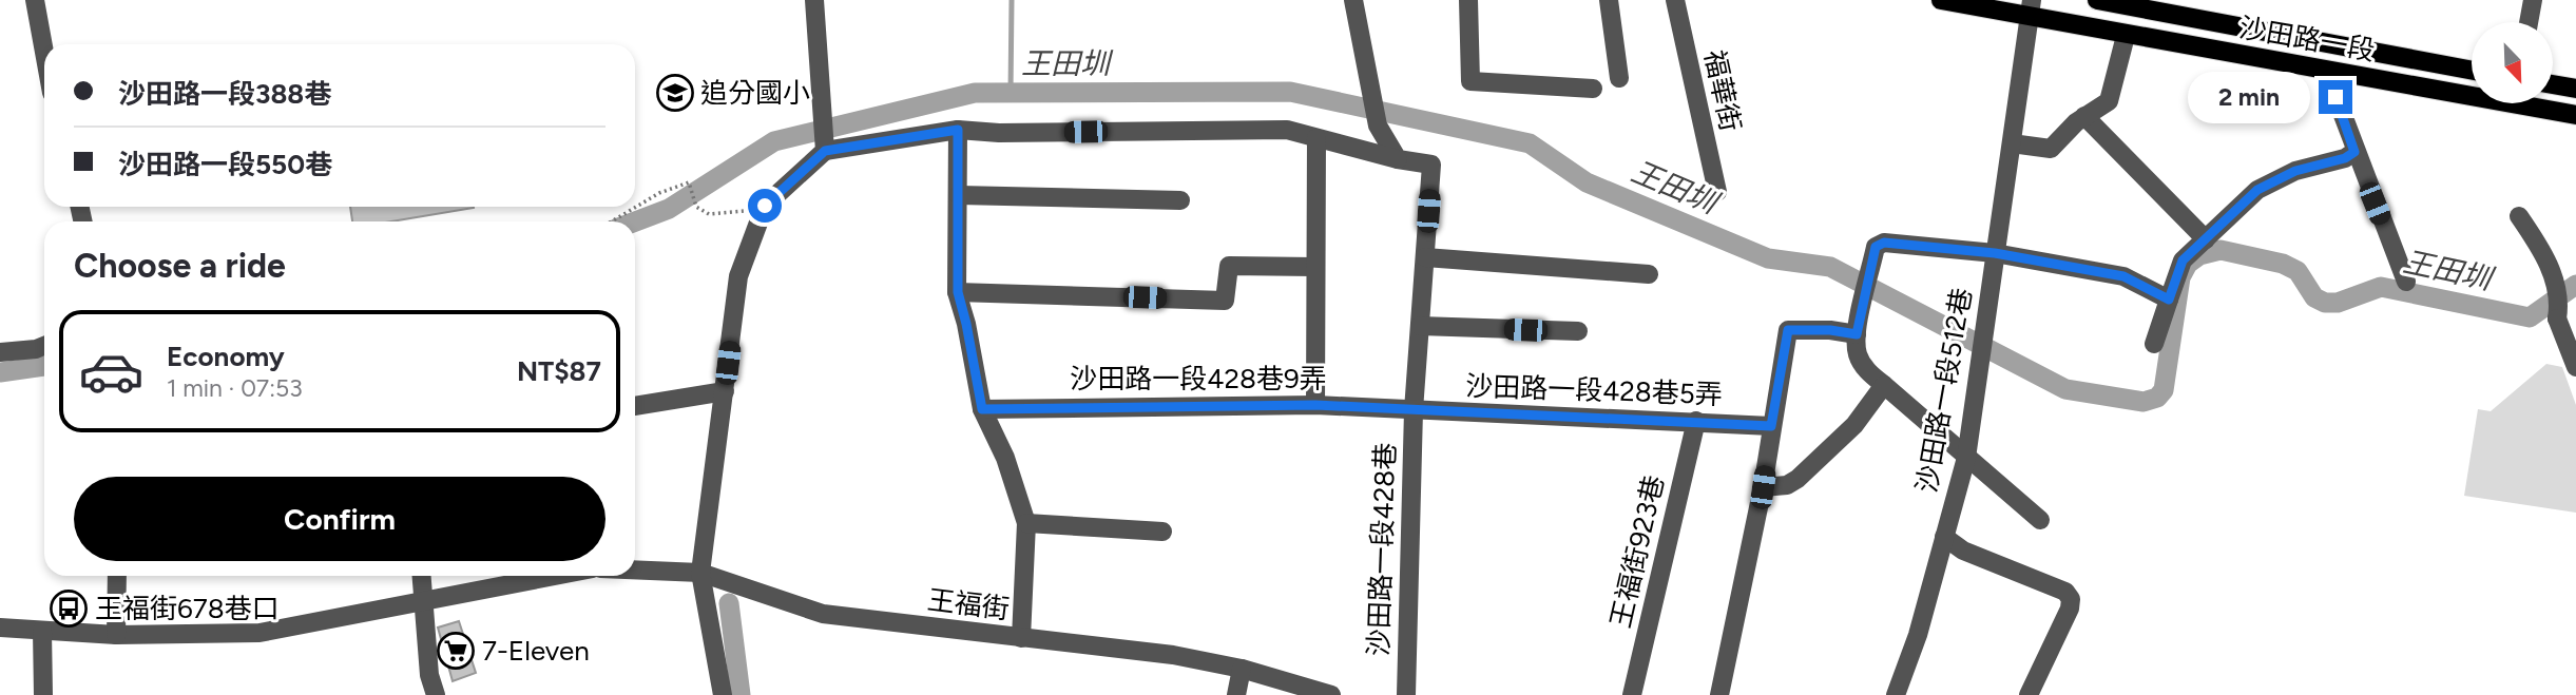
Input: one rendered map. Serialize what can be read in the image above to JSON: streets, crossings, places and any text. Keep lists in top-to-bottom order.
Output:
{
  "streets": {
    "main road": ["沙田路一段"],
    "street": [
      "福華街",
      "沙田路一段428巷9弄",
      "沙田路一段428巷5弄",
      "沙田路一段512巷",
      "沙田路一段428巷",
      "王福街923巷",
      "王福街"
    ]
  },
  "crossings": [
    ["沙田路一段", "沙田路一段512巷"],
    ["沙田路一段428巷9弄", "沙田路一段428巷5弄"],
    ["沙田路一段428巷9弄", "沙田路一段428巷"],
    ["沙田路一段428巷5弄", "沙田路一段428巷"],
    ["沙田路一段428巷5弄", "王福街923巷"]
  ],
  "water": ["王田圳"],
  "places": {
    "school or university": ["追分國小"],
    "bus stop": ["王福街678巷口"],
    "supermarket": ["7-Eleven"]
  },
  "north": "bottom right",
  "page": {
    "banner": ["沙田路一段388巷", "沙田路一段550巷"],
    "bubble": "2 min",
    "heading": "Choose a ride",
    "list": [
      {
        "name": "Economy",
        "note": "1 min · 07:53",
        "value": "NT$87"
      }
    ],
    "buttons": "Confirm"
  }
}
